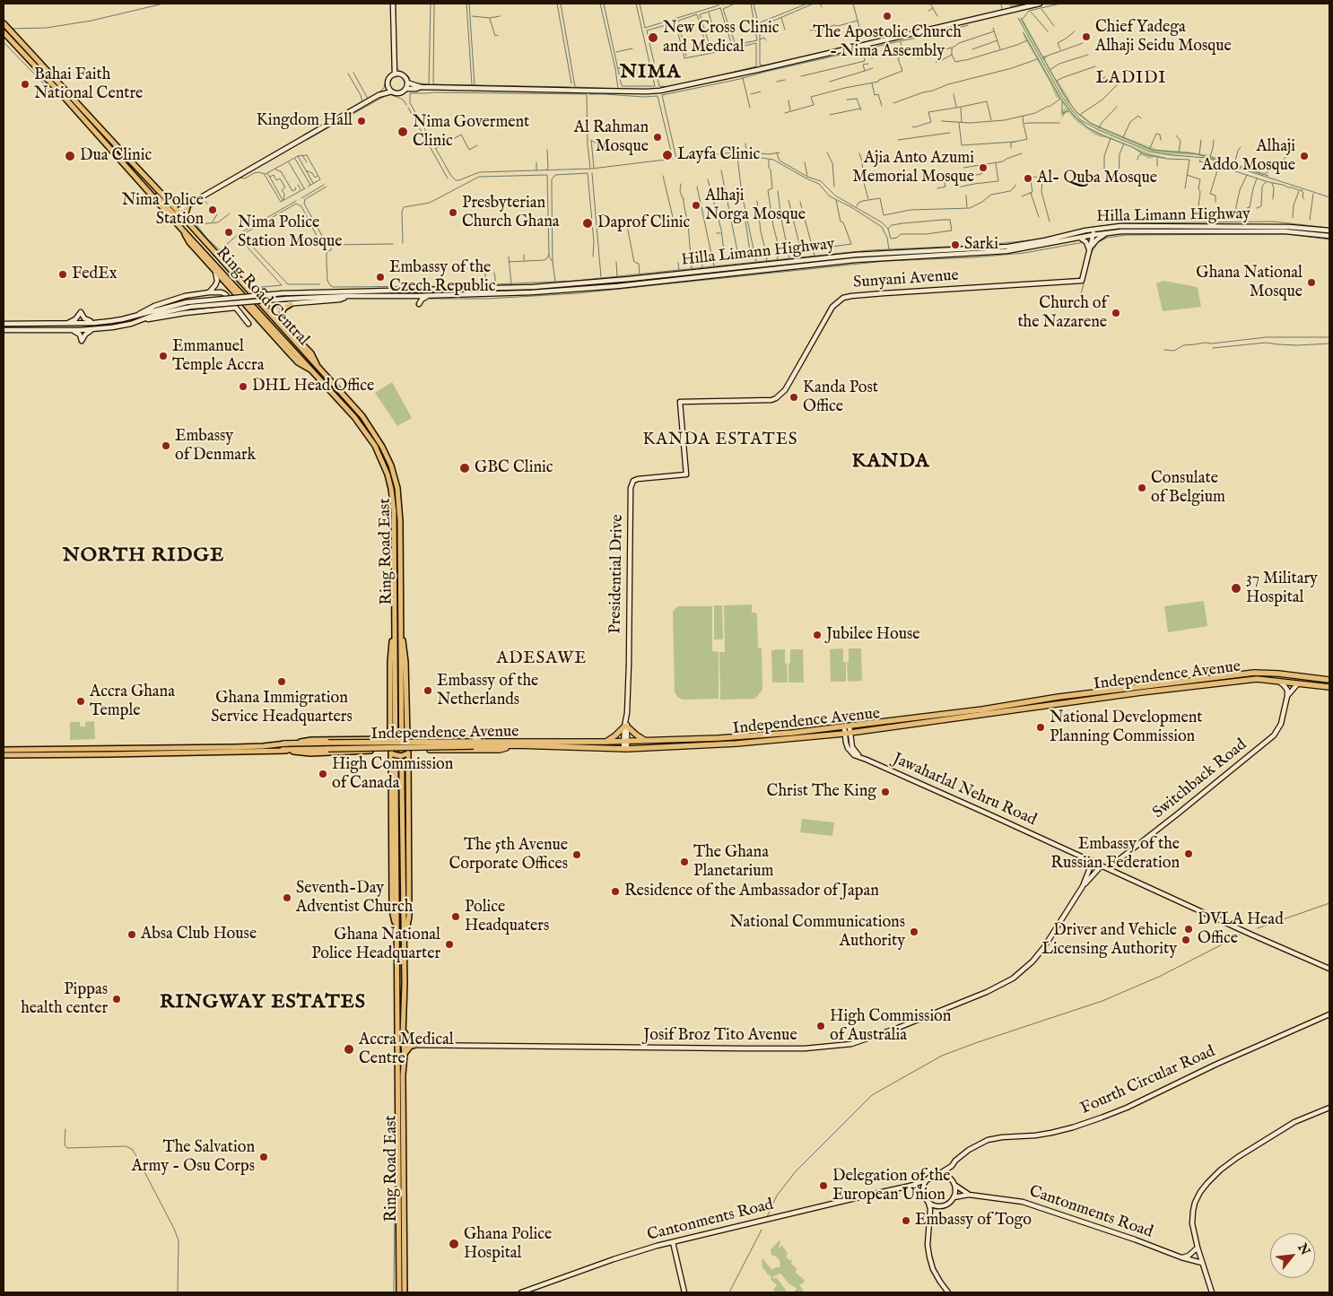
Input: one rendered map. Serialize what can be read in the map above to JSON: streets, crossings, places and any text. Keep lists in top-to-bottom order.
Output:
{
  "streets": {
    "highway": ["Independence Avenue"],
    "main road": ["Ring Road Central", "Ring Road East"],
    "street": [
      "Hilla Limann Highway",
      "Sunyani Avenue",
      "Presidential Drive",
      "Switchback Road",
      "Jawaharlal Nehru Road",
      "Josif Broz Tito Avenue",
      "Fourth Circular Road",
      "Cantonments Road"
    ]
  },
  "crossings": [
    ["Sunyani Avenue", "Presidential Drive"],
    ["Ring Road Central", "Ring Road East"],
    ["Ring Road Central", "Independence Avenue"],
    ["Ring Road East", "Independence Avenue"],
    ["Ring Road East", "Josif Broz Tito Avenue"],
    ["Presidential Drive", "Independence Avenue"],
    ["Independence Avenue", "Jawaharlal Nehru Road"],
    ["Switchback Road", "Jawaharlal Nehru Road"],
    ["Jawaharlal Nehru Road", "Josif Broz Tito Avenue"],
    ["Fourth Circular Road", "Cantonments Road"]
  ],
  "districts": [
    "NIMA",
    "LADIDI",
    "KANDA ESTATES",
    "KANDA",
    "NORTH RIDGE",
    "ADESAWE",
    "RINGWAY ESTATES"
  ],
  "places": [
    "The Apostolic Church - Nima Assembly",
    "Chief Yadega Alhaji Seidu Mosque",
    "New Cross Clinic and Medical",
    "Bahai Faith National Centre",
    "Kingdom Hall",
    "Nima Goverment Clinic",
    "Al Rahman Mosque",
    "Layfa Clinic",
    "Dua Clinic",
    "Alhaji Addo Mosque",
    "Ajia Anto Azumi Memorial Mosque",
    "Al- Quba Mosque",
    "Alhaji Norga Mosque",
    "Nima Police Station",
    "Presbyterian Church Ghana",
    "Daprof Clinic",
    "Nima Police Station Mosque",
    "Sarki",
    "FedEx",
    "Embassy of the Czech Republic",
    "Ghana National Mosque",
    "Church of the Nazarene",
    "Emmanuel Temple Accra",
    "DHL Head Office",
    "Kanda Post Office",
    "Embassy of Denmark",
    "GBC Clinic",
    "Consulate of Belgium",
    "37 Military Hospital",
    "Jubilee House",
    "Ghana Immigration Service Headquarters",
    "Embassy of the Netherlands",
    "Accra Ghana Temple",
    "National Development Planning Commission",
    "High Commission of Canada",
    "Christ The King",
    "Embassy of the Russian Federation",
    "The 5th Avenue Corporate Offices",
    "The Ghana Planetarium",
    "Residence of the Ambassador of Japan",
    "Seventh-Day Adventist Church",
    "Police Headquaters",
    "DVLA Head Office",
    "National Communications Authority",
    "Absa Club House",
    "Driver and Vehicle Licensing Authority",
    "Ghana National Police Headquarter",
    "Pippas health center",
    "High Commission of Australia",
    "Accra Medical Centre",
    "The Salvation Army - Osu Corps",
    "Delegation of the European Union",
    "Embassy of Togo",
    "Ghana Police Hospital"
  ],
  "north": "top right"
}
